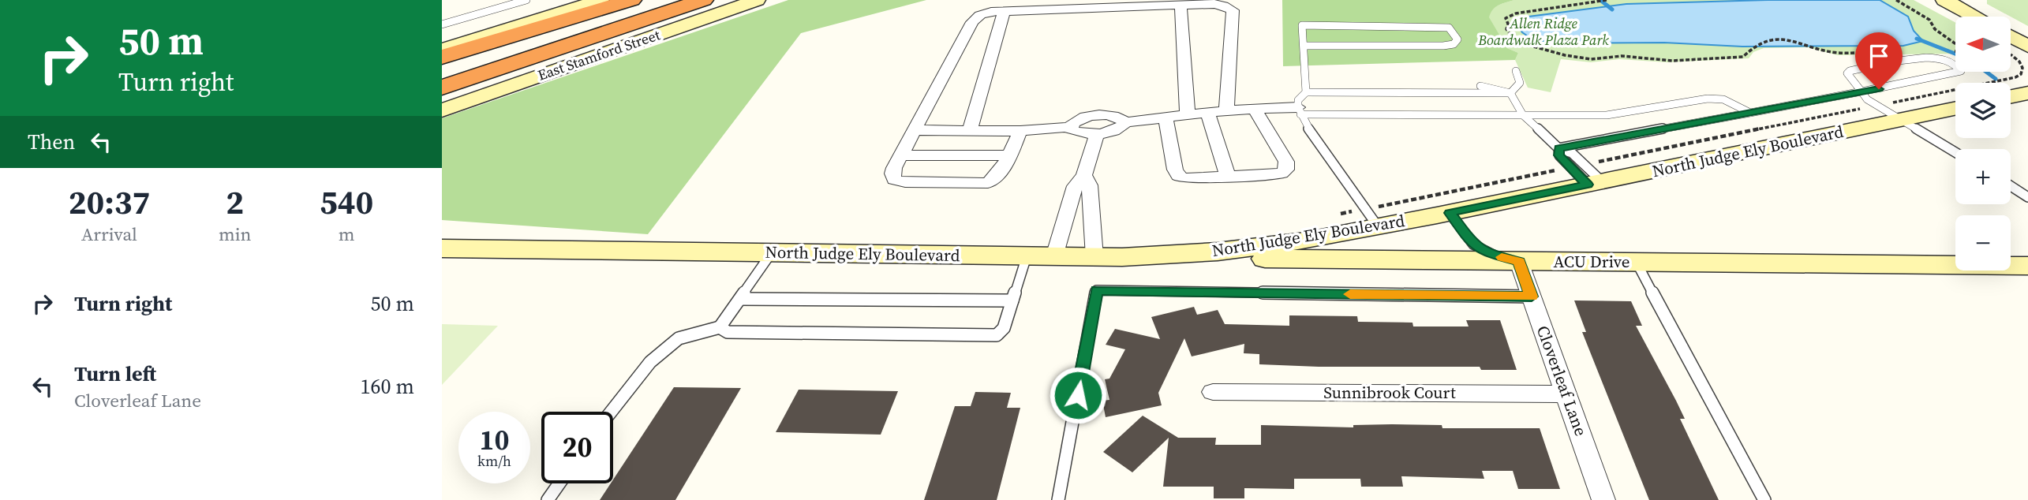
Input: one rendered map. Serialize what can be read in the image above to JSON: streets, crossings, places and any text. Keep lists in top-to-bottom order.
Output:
{
  "streets": {
    "street": [
      "East Stamford Street",
      "North Judge Ely Boulevard",
      "ACU Drive",
      "Cloverleaf Lane",
      "Sunnibrook Court"
    ]
  },
  "crossings": [
    ["North Judge Ely Boulevard", "ACU Drive"],
    ["ACU Drive", "Cloverleaf Lane"],
    ["Cloverleaf Lane", "Sunnibrook Court"]
  ],
  "parks": ["Allen Ridge Boardwalk Plaza Park"],
  "north": "left",
  "page": {
    "turn": ["50 m", "Turn right"],
    "map_buttons": ["+", "−"],
    "then": "Then",
    "eta": [
      "20:37",
      "Arrival",
      "2",
      "min",
      "540",
      "m"
    ],
    "list": [
      {
        "name": "Turn right",
        "value": "50 m"
      },
      {
        "name": "Turn left",
        "note": "Cloverleaf Lane",
        "value": "160 m"
      }
    ],
    "speed": "10 km/h",
    "limit": "20"
  }
}
